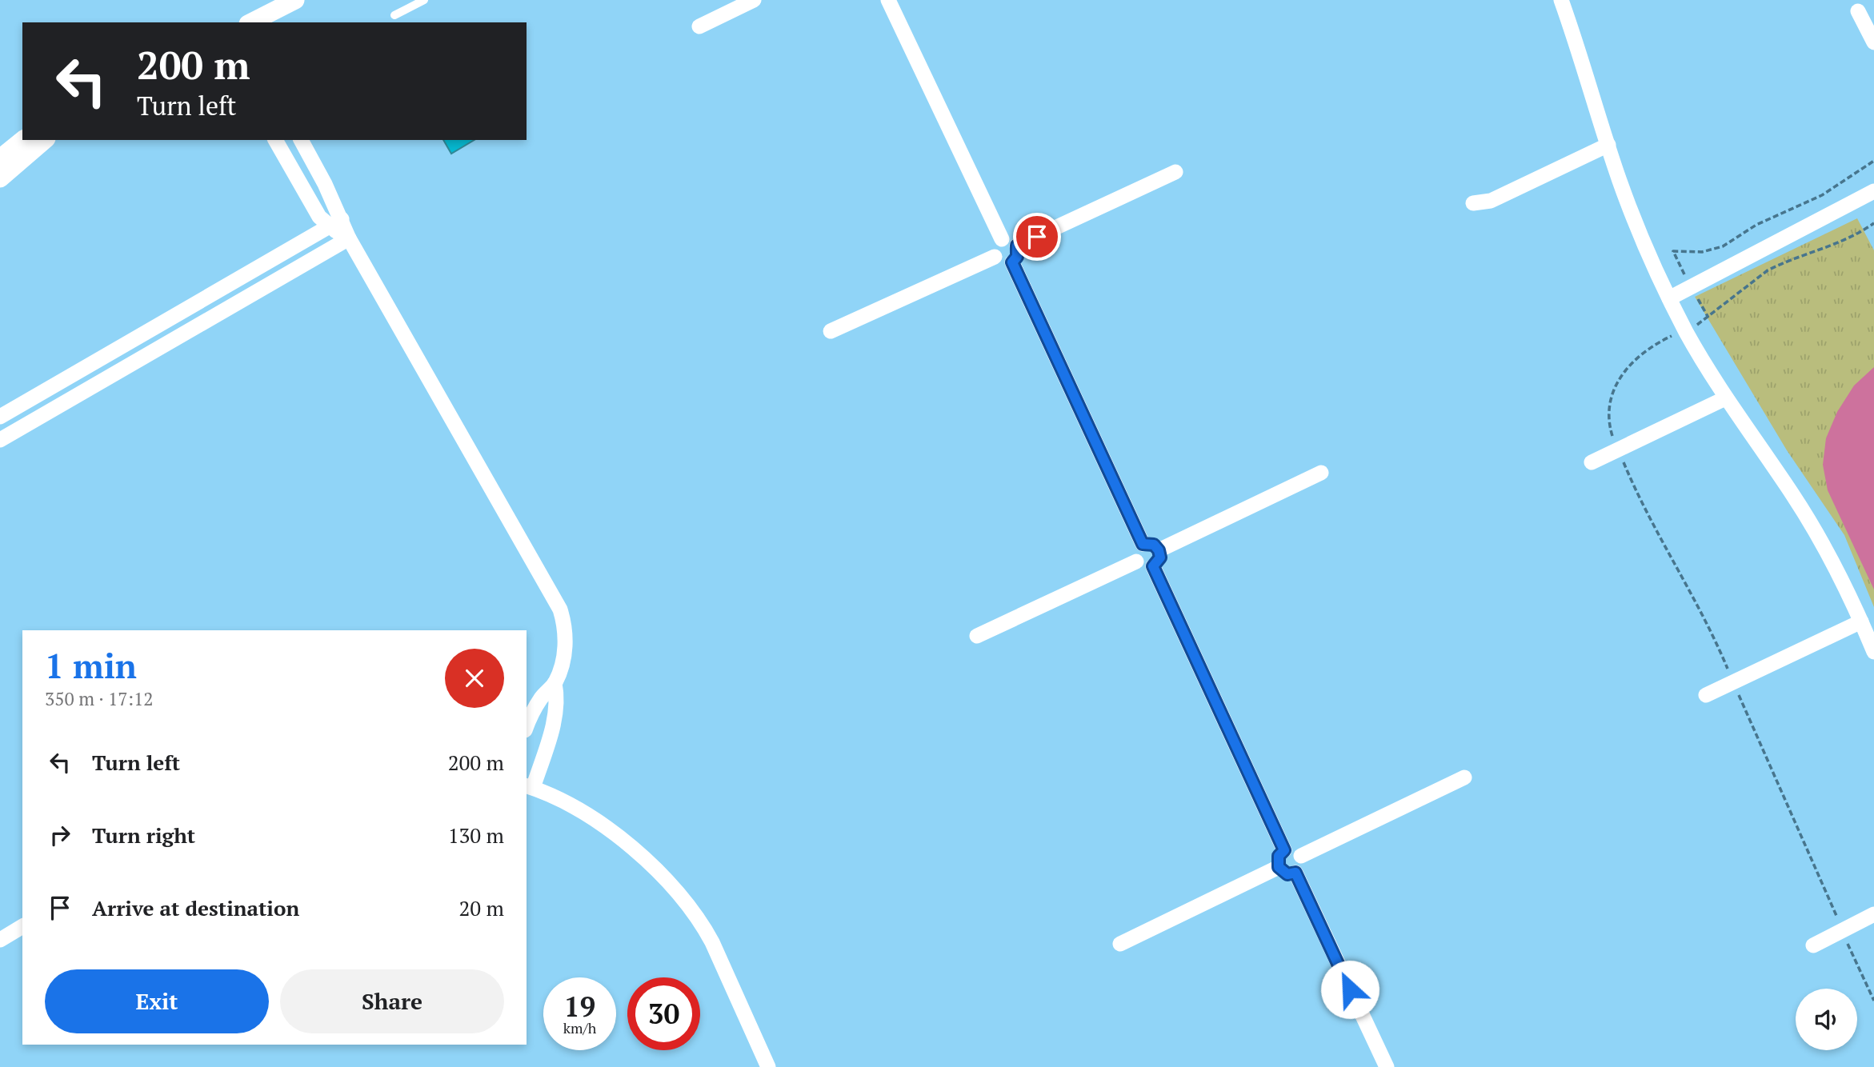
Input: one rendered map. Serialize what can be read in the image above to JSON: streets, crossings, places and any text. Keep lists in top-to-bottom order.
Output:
{
  "page": {
    "turn": ["200 m", "Turn left"],
    "heading": ["1 min", "350 m · 17:12"],
    "list": [
      {
        "name": "Turn left",
        "value": "200 m"
      },
      {
        "name": "Turn right",
        "value": "130 m"
      },
      {
        "name": "Arrive at destination",
        "value": "20 m"
      }
    ],
    "buttons": ["Exit", "Share"],
    "speed": "19 km/h",
    "limit": "30"
  }
}
